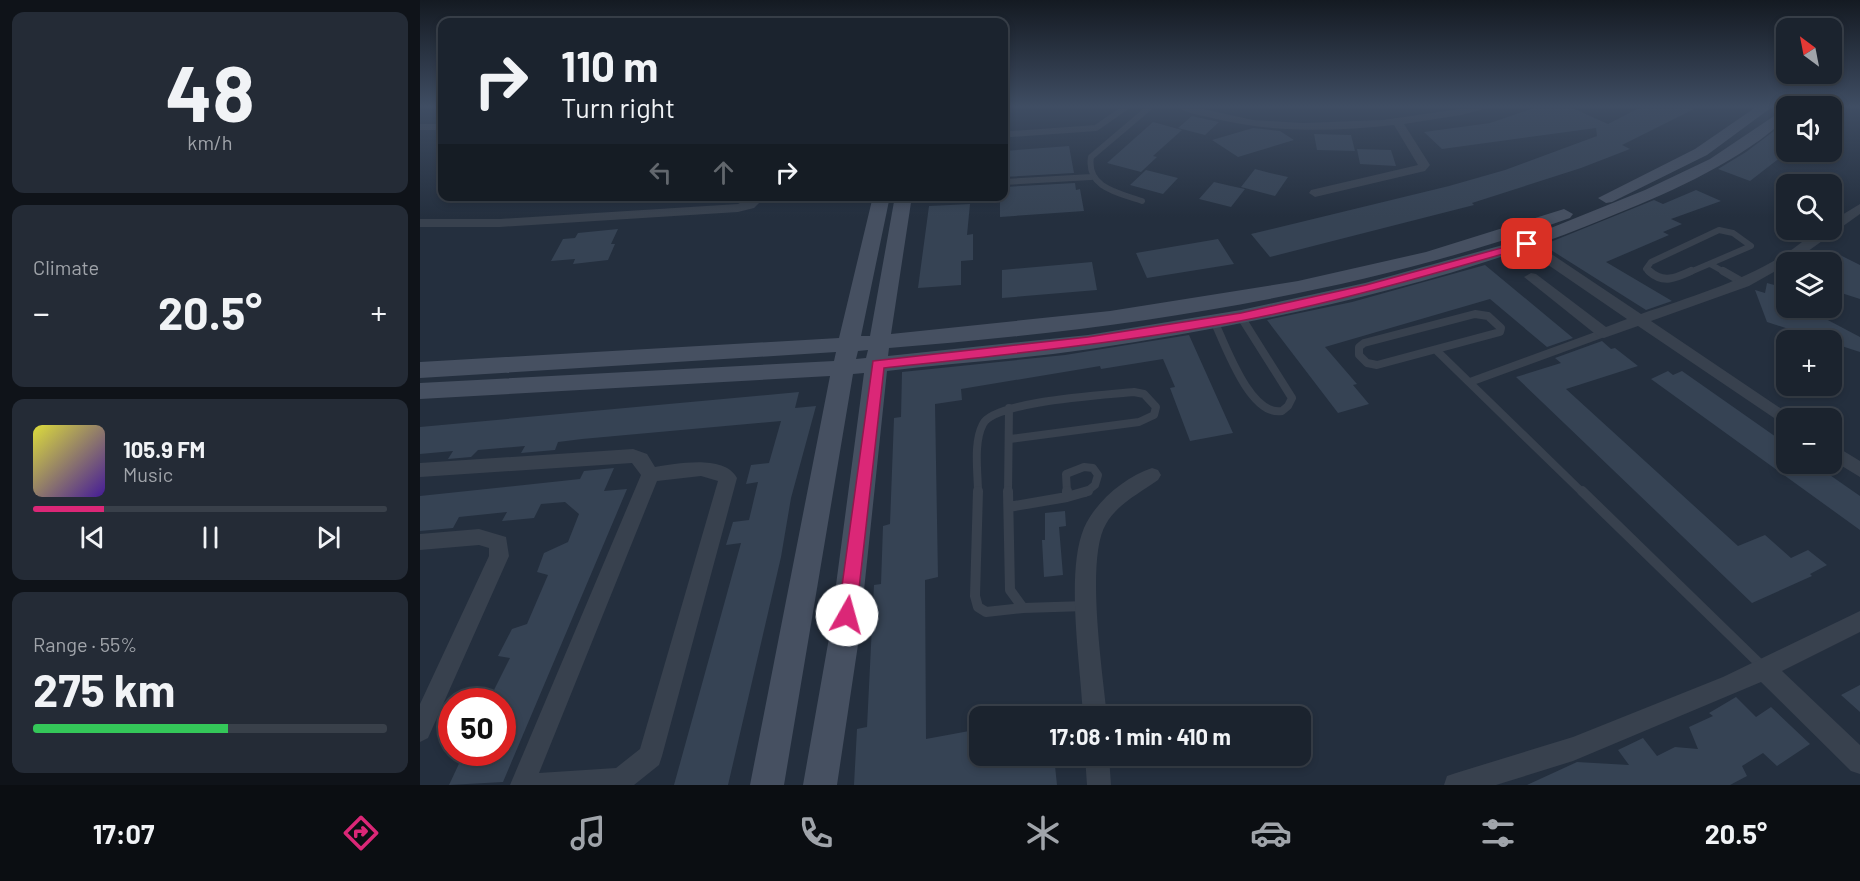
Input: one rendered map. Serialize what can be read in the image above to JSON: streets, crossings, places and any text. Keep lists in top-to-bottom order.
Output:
{
  "north": "top left",
  "page": {
    "tile": [
      ["48", "km/h"],
      "Climate",
      ["Range · 55%", "275 km"]
    ],
    "map_buttons": ["+", "−"],
    "turn": ["110 m", "Turn right"],
    "heat": ["−", "20.5°", "+"],
    "song": ["105.9 FM", "Music"],
    "limit": "50",
    "trip": "17:08 · 1 min · 410 m",
    "tabs": ["17:07", "20.5°"]
  }
}
